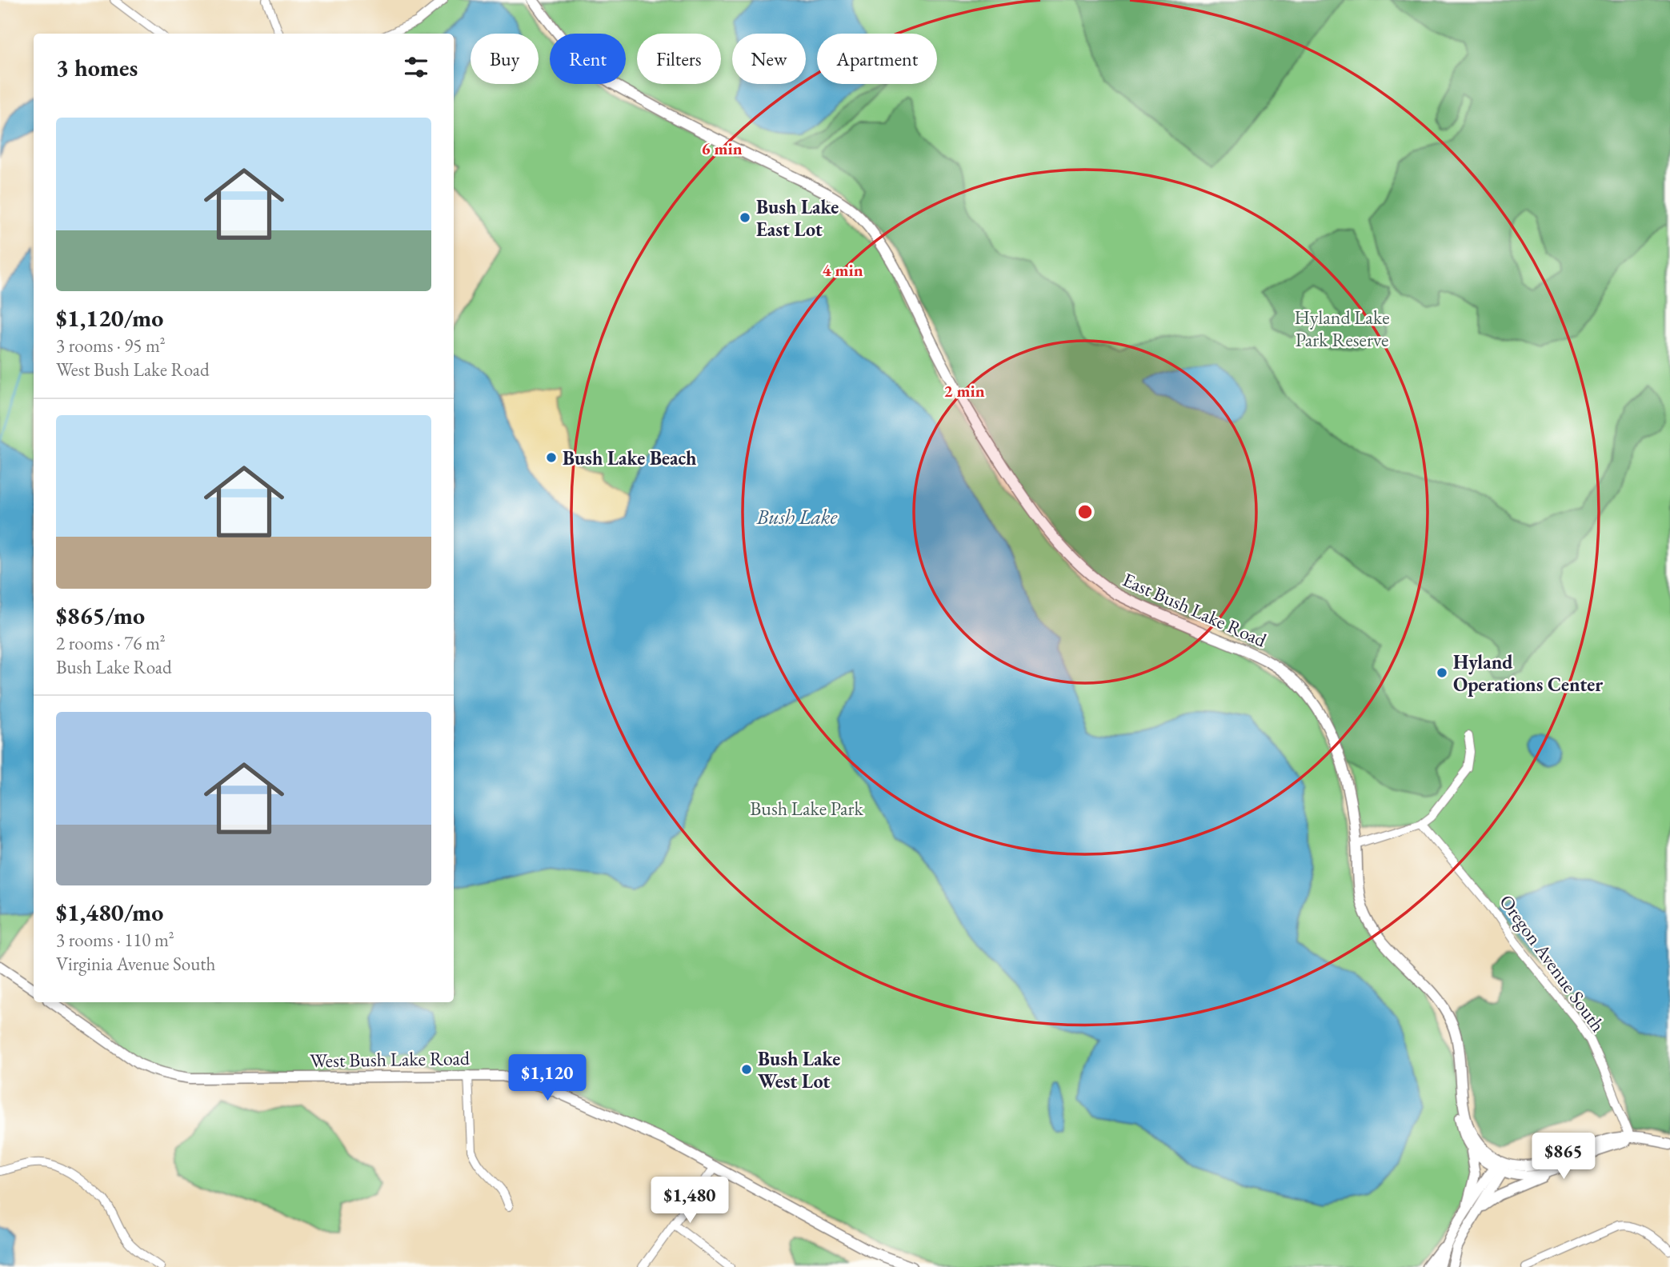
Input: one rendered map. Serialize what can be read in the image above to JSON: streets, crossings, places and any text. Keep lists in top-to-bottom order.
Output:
{
  "streets": {
    "street": ["East Bush Lake Road", "Oregon Avenue South", "West Bush Lake Road"]
  },
  "water": ["Bush Lake"],
  "parks": ["Hyland Lake Park Reserve", "Bush Lake Park"],
  "places": [
    "Bush Lake East Lot",
    "Bush Lake Beach",
    "Hyland Operations Center",
    "Bush Lake West Lot"
  ],
  "page": {
    "chip": [
      "Buy",
      "Rent",
      "Filters",
      "New",
      "Apartment"
    ],
    "heading": "3 homes",
    "list": [
      {
        "name": "$1,120/mo",
        "note": "3 rooms · 95 m² · West Bush Lake Road"
      },
      {
        "name": "$865/mo",
        "note": "2 rooms · 76 m² · Bush Lake Road"
      },
      {
        "name": "$1,480/mo",
        "note": "3 rooms · 110 m² · Virginia Avenue South"
      }
    ],
    "price": ["$1,120", "$865", "$1,480"]
  },
  "rings": ["6 min", "4 min", "2 min"]
}
